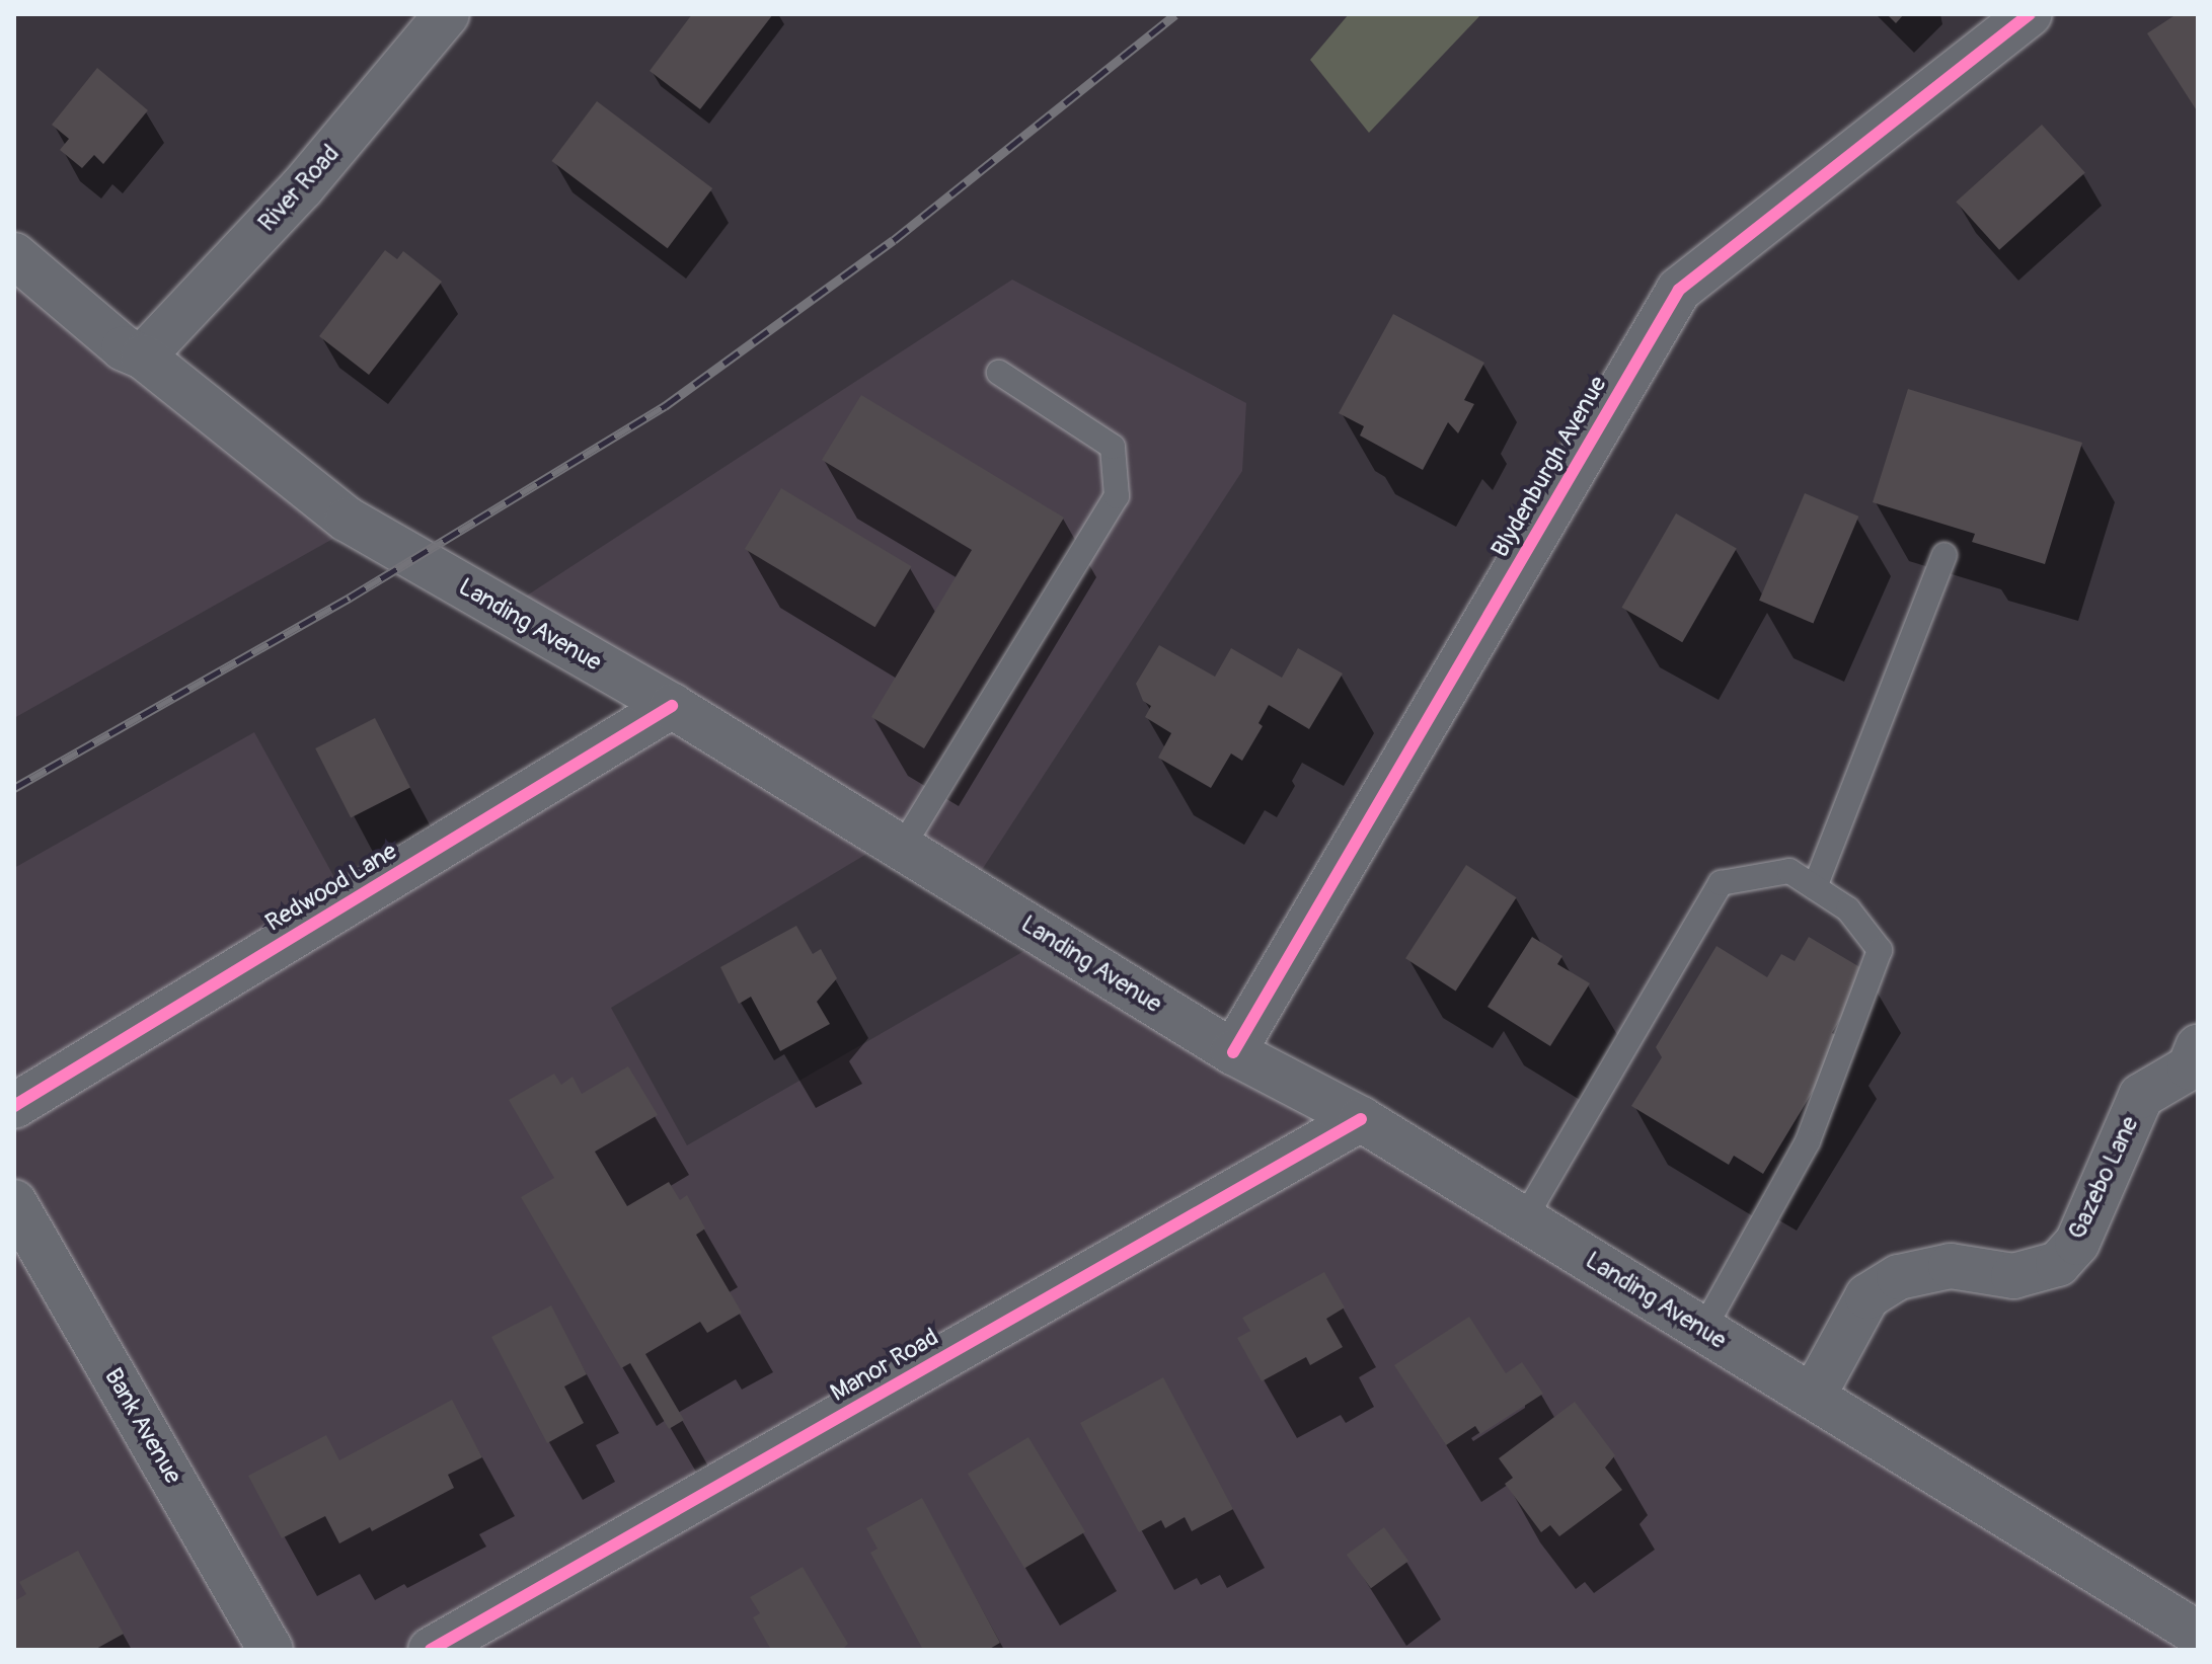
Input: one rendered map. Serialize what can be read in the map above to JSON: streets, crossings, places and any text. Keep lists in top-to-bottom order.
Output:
{
  "streets": {
    "street": [
      "River Road",
      "Blydenburgh Avenue",
      "Landing Avenue",
      "Redwood Lane",
      "Gazebo Lane",
      "Manor Road",
      "Bank Avenue"
    ]
  },
  "crossings": [
    ["River Road", "Landing Avenue"],
    ["Blydenburgh Avenue", "Landing Avenue"],
    ["Landing Avenue", "Redwood Lane"],
    ["Landing Avenue", "Gazebo Lane"],
    ["Landing Avenue", "Manor Road"]
  ]
}
